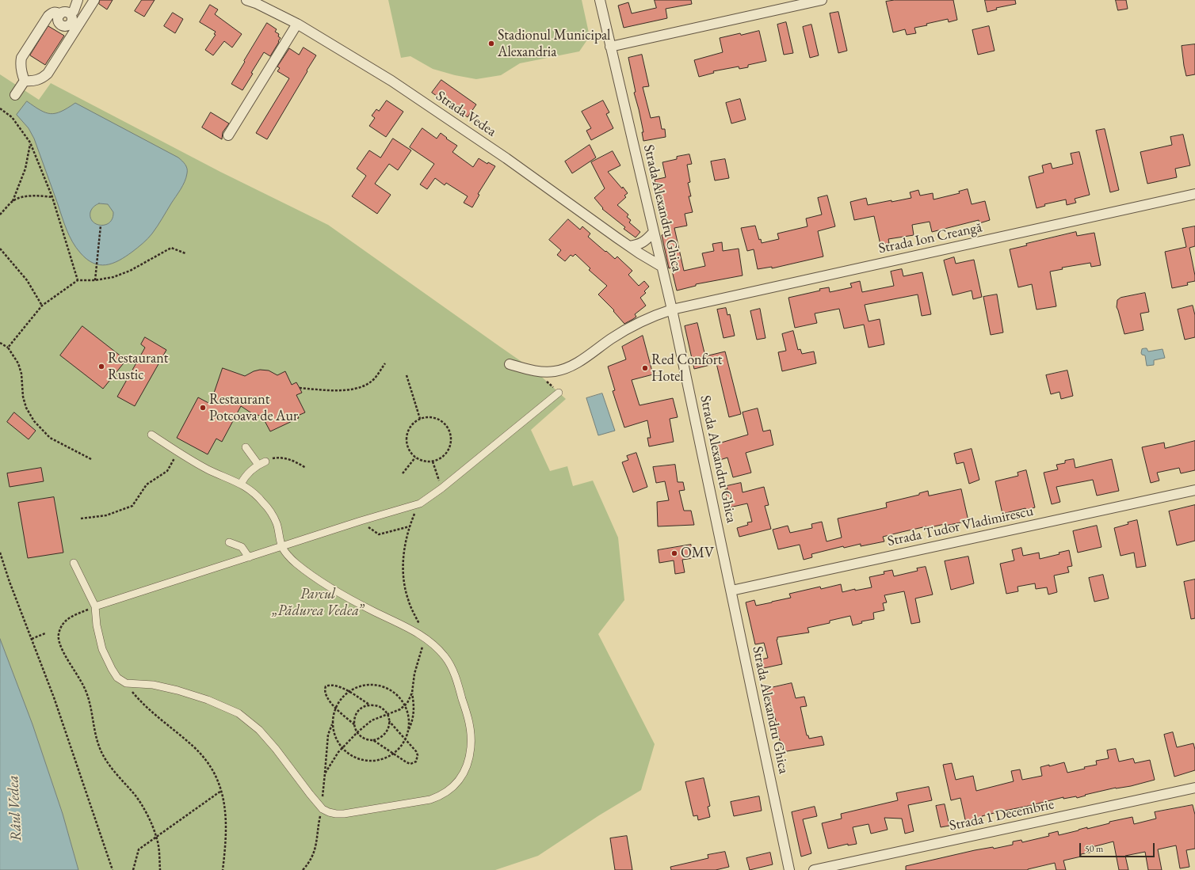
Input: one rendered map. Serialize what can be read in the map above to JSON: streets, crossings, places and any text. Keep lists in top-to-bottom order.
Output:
{
  "streets": {
    "street": [
      "Strada Vedea",
      "Strada Alexandru Ghica",
      "Strada Ion Creangă",
      "Strada Tudor Vladimirescu",
      "Strada 1 Decembrie"
    ]
  },
  "crossings": [
    ["Strada Vedea", "Strada Alexandru Ghica"],
    ["Strada Alexandru Ghica", "Strada Ion Creangă"],
    ["Strada Alexandru Ghica", "Strada Tudor Vladimirescu"]
  ],
  "water": ["Râul Vedea"],
  "parks": ["Parcul „Pădurea Vedea”"],
  "places": [
    "Stadionul Municipal Alexandria",
    "Restaurant Rustic",
    "Red Confort Hotel",
    "Restaurant Potcoava de Aur",
    "OMV"
  ],
  "scale_bar": "50 m"
}
